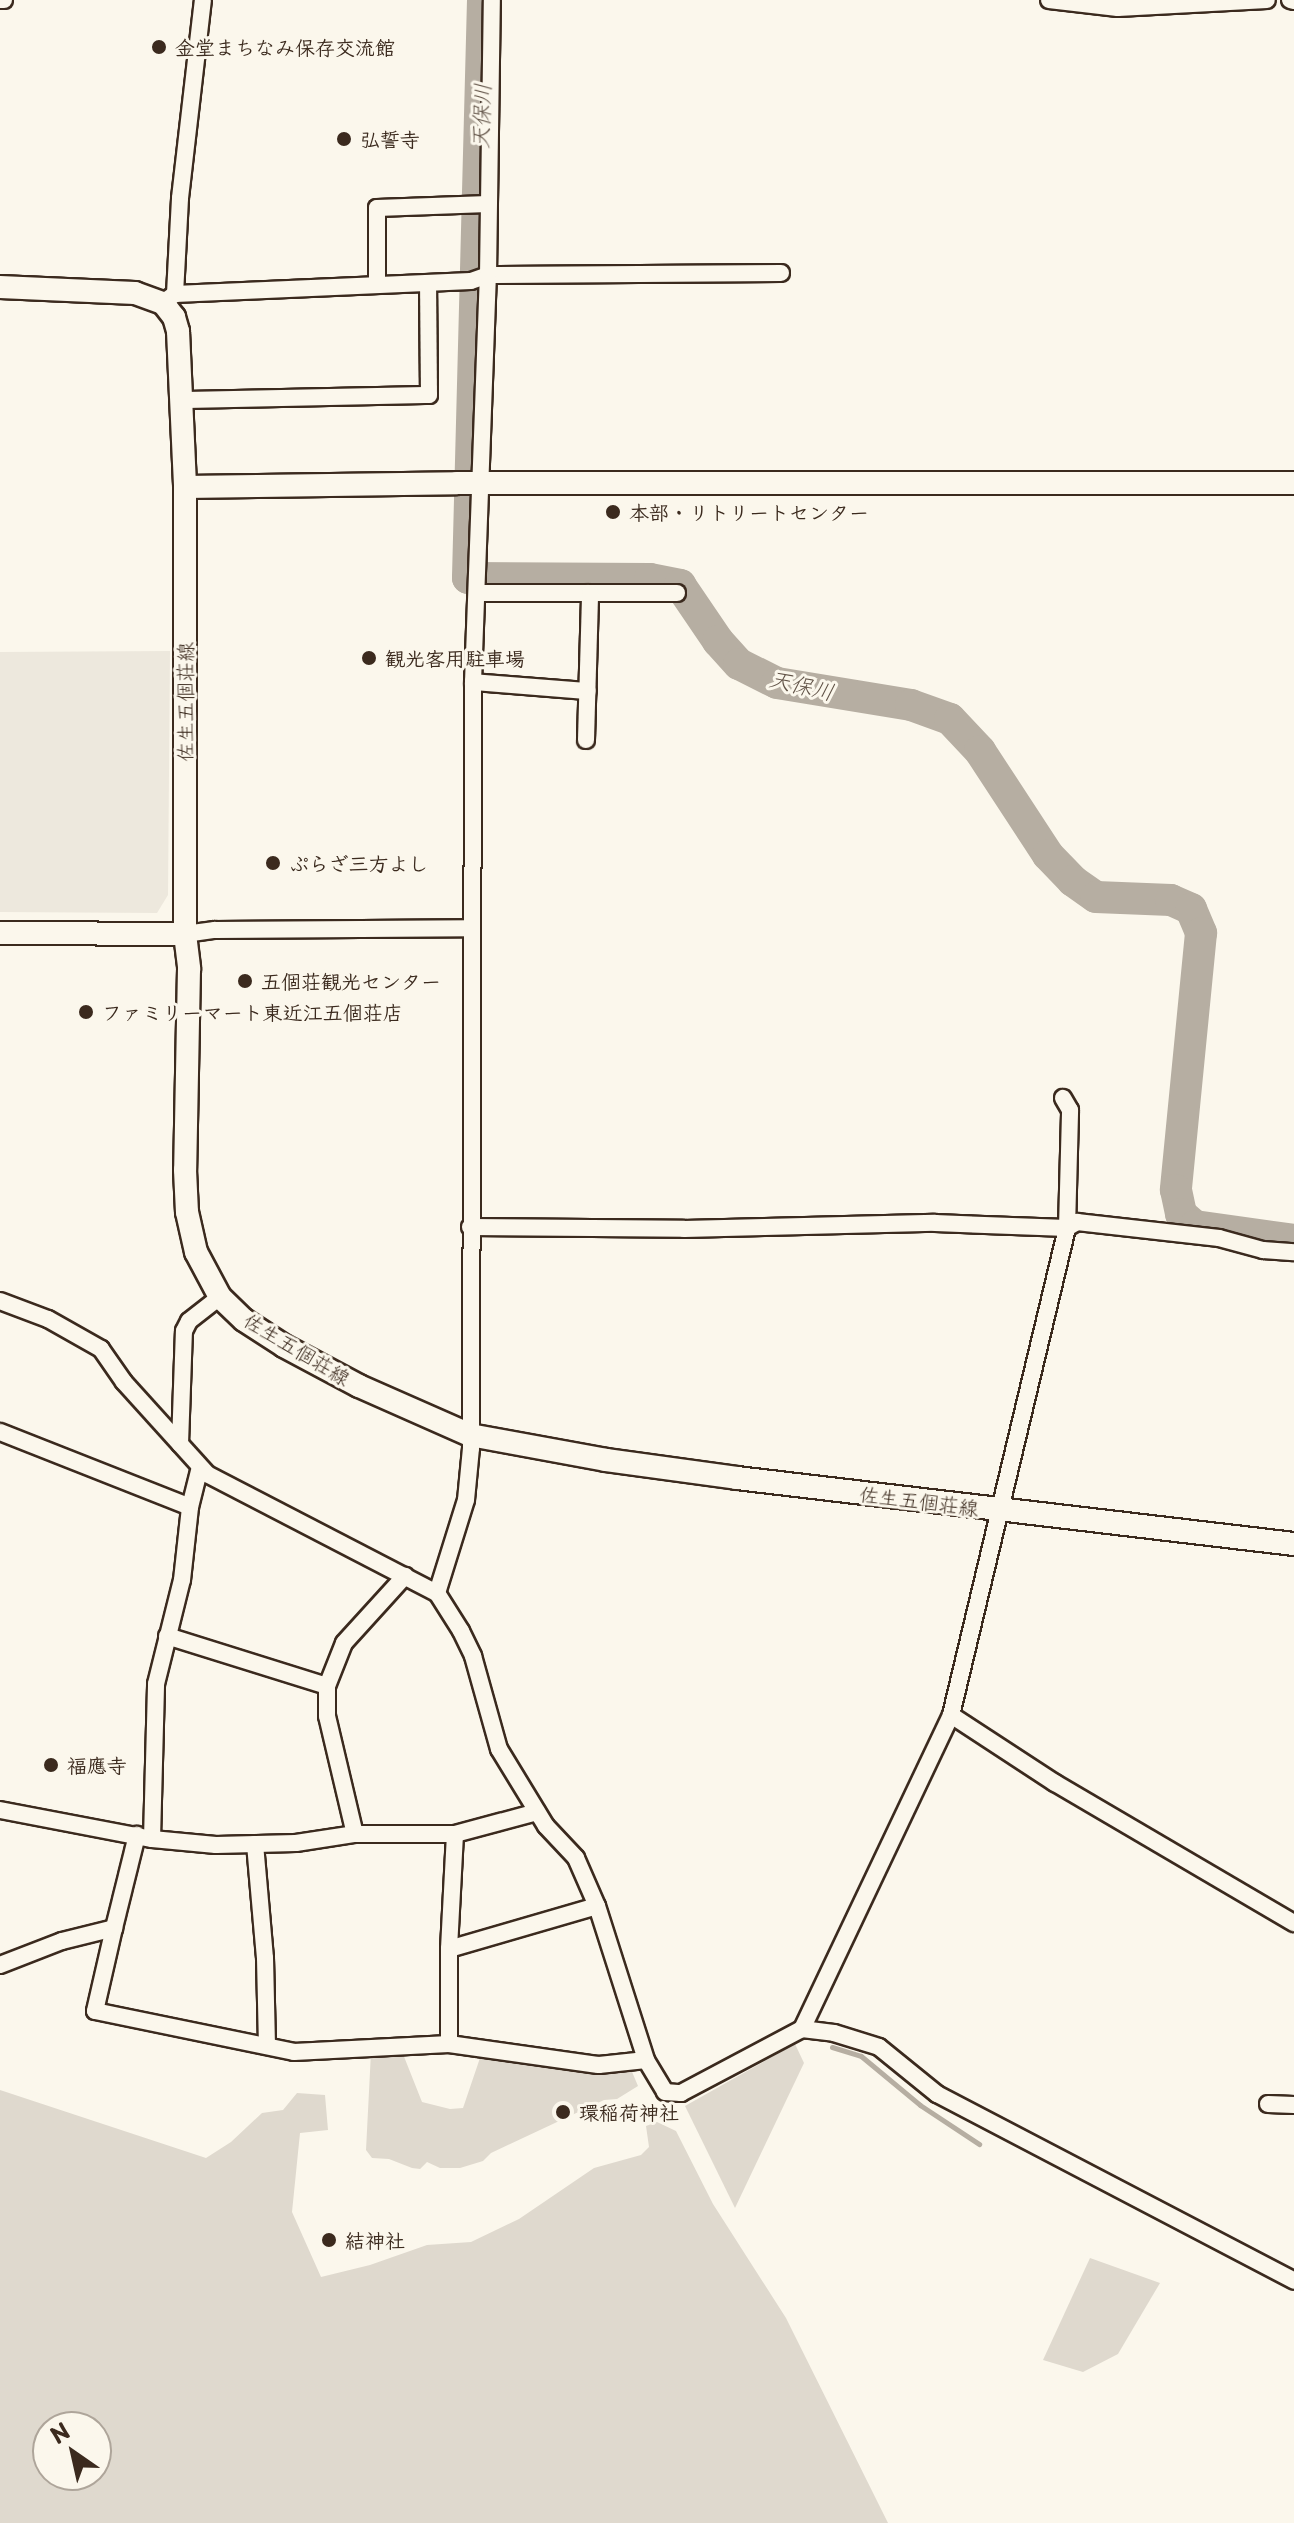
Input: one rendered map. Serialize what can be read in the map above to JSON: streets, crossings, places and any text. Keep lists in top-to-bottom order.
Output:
{
  "streets": {
    "main road": ["佐生五個荘線"]
  },
  "water": ["天保川"],
  "places": [
    "金堂まちなみ保存交流館",
    "弘誓寺",
    "本部・リトリートセンター",
    "観光客用駐車場",
    "ぷらざ三方よし",
    "五個荘観光センター",
    "ファミリーマート東近江五個荘店",
    "福應寺",
    "環稲荷神社",
    "結神社"
  ],
  "north": "top left"
}
